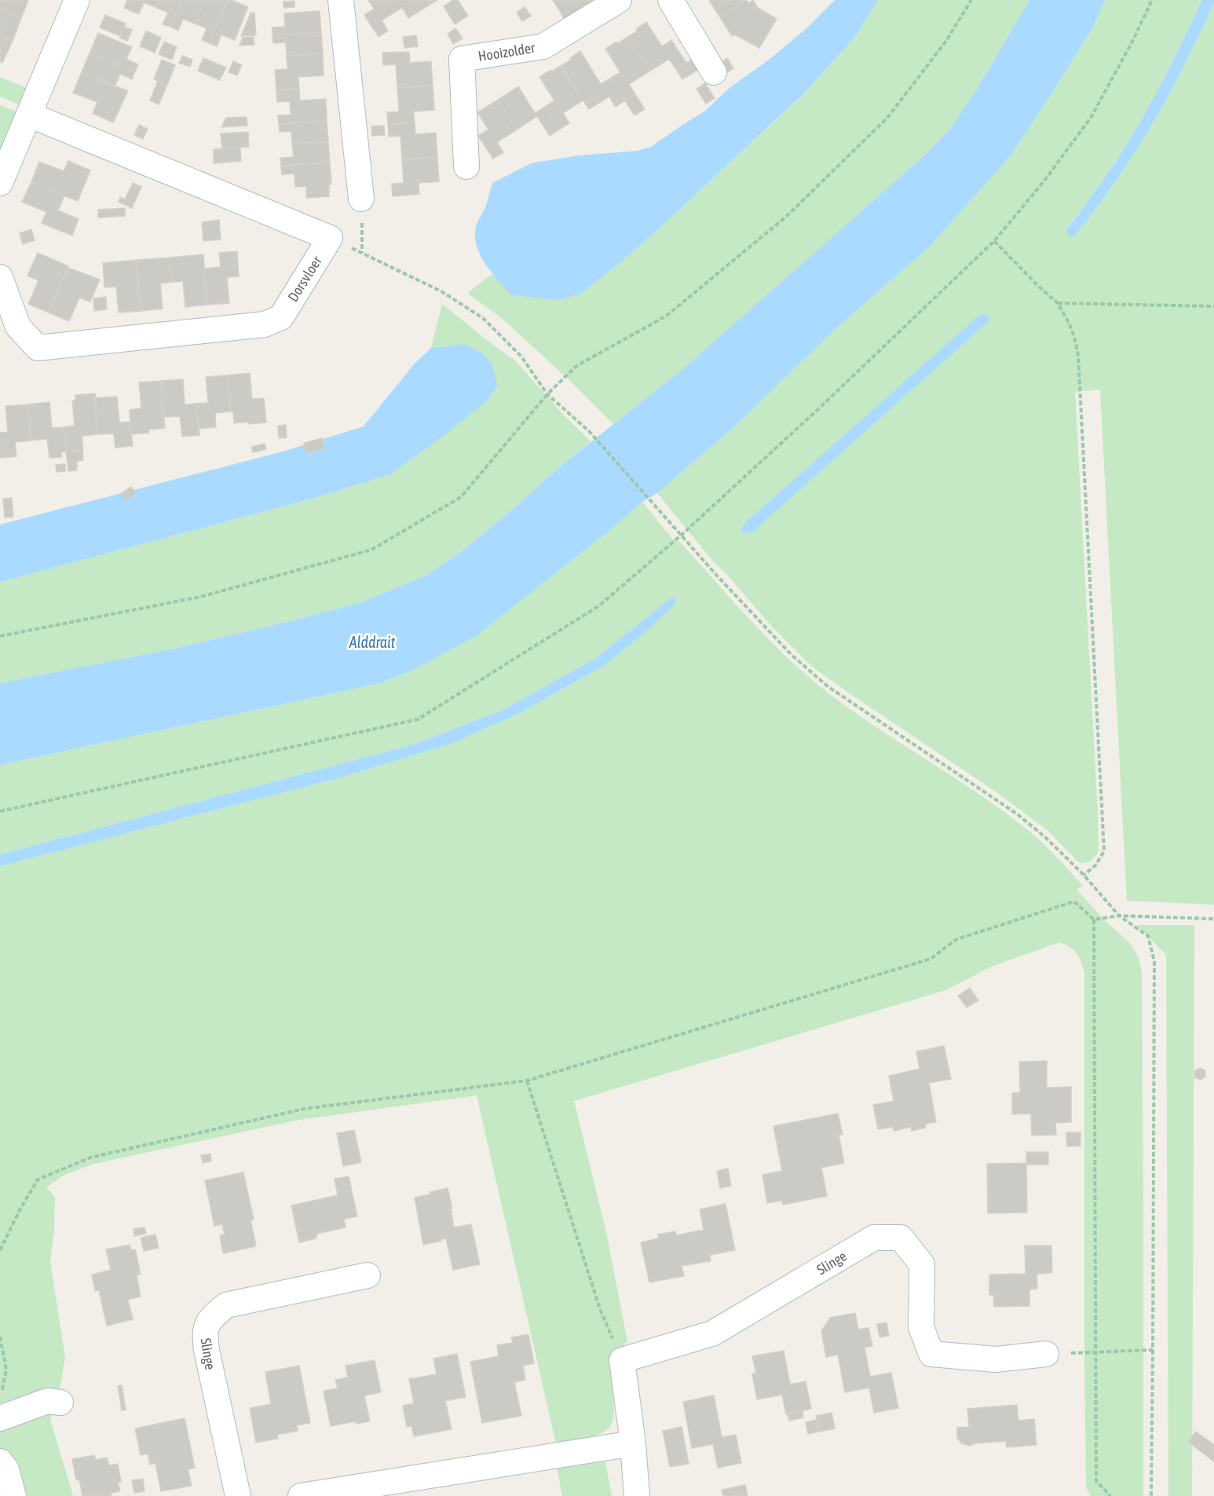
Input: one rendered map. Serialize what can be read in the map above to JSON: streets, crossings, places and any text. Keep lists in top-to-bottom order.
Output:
{
  "streets": {
    "street": ["Hooizolder", "Dorsvloer", "Slinge"]
  },
  "water": ["Alddrait"]
}
